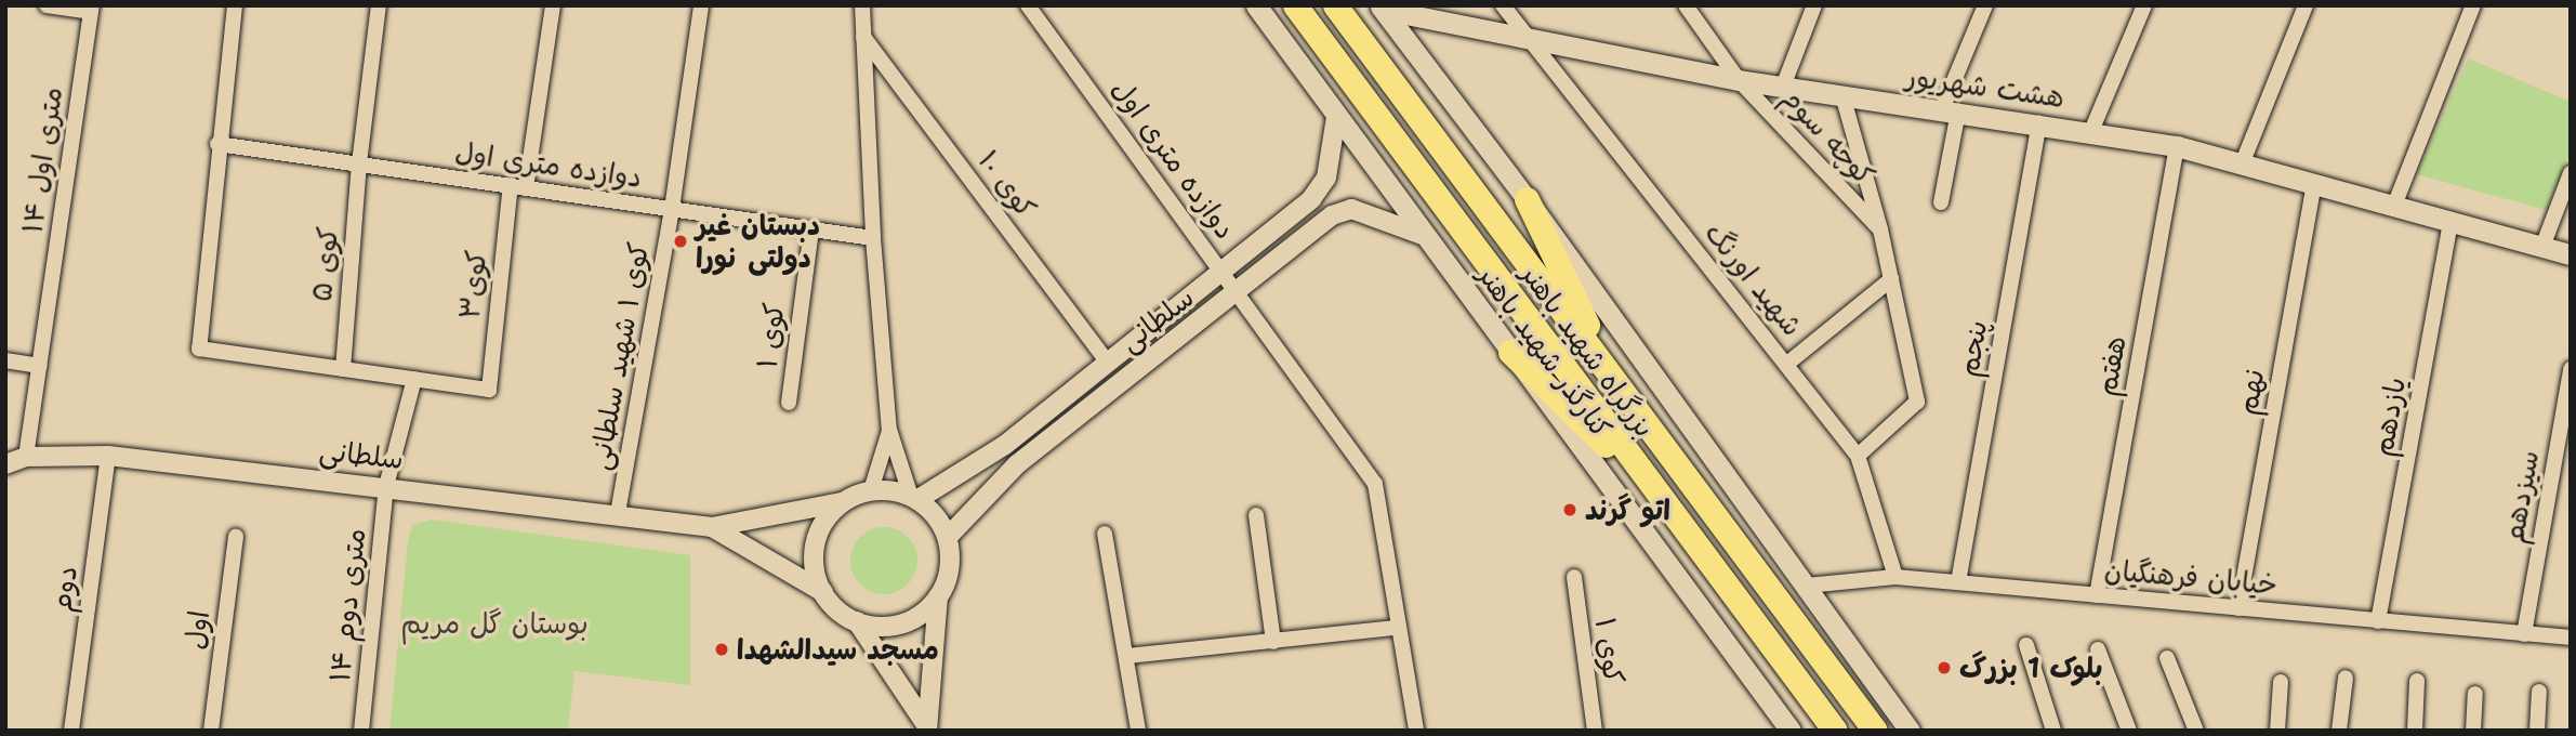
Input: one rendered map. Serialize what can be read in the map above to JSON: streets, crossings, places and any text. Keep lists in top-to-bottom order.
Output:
{
  "streets": {
    "highway": ["بزرگراه شهید باهنر"],
    "main road": ["هشت شهریور", "کنارگذر شهید باهنر"],
    "street": [
      "کوچه سوم",
      "دوازده متری اول",
      "۱۴ متری اول",
      "کوی ۱۰",
      "کوی ۵",
      "شهید اورنگ",
      "کوی۳",
      "سلطانی",
      "کوی ۱",
      "پنجم",
      "کوی ۱ شهید سلطانی",
      "هفتم",
      "نهم",
      "یازدهم",
      "سیزدهم",
      "خیابان فرهنگیان",
      "دوم",
      "۱۴ متری دوم",
      "اول"
    ]
  },
  "crossings": [
    ["هشت شهریور", "کوچه سوم"],
    ["هشت شهریور", "شهید اورنگ"],
    ["هشت شهریور", "پنجم"],
    ["هشت شهریور", "هفتم"],
    ["هشت شهریور", "نهم"],
    ["هشت شهریور", "یازدهم"],
    ["دوازده متری اول", "کوی ۵"],
    ["دوازده متری اول", "کوی۳"],
    ["دوازده متری اول", "سلطانی"],
    ["دوازده متری اول", "کوی ۱"],
    ["دوازده متری اول", "کوی ۱ شهید سلطانی"],
    ["۱۴ متری اول", "سلطانی"],
    ["کوی ۱۰", "سلطانی"],
    ["شهید اورنگ", "خیابان فرهنگیان"],
    ["کوی۳", "۱۴ متری دوم"],
    ["سلطانی", "کنارگذر شهید باهنر"],
    ["سلطانی", "کوی ۱ شهید سلطانی"],
    ["سلطانی", "دوم"],
    ["سلطانی", "۱۴ متری دوم"],
    ["پنجم", "خیابان فرهنگیان"],
    ["هفتم", "خیابان فرهنگیان"],
    ["نهم", "خیابان فرهنگیان"],
    ["یازدهم", "خیابان فرهنگیان"],
    ["سیزدهم", "خیابان فرهنگیان"]
  ],
  "parks": ["بوستان گل مریم"],
  "places": [
    "دبستان غیر دولتی نورا",
    "اتو گرند",
    "مسجد سیدالشهدا",
    "بلوک 1 بزرگ"
  ]
}
